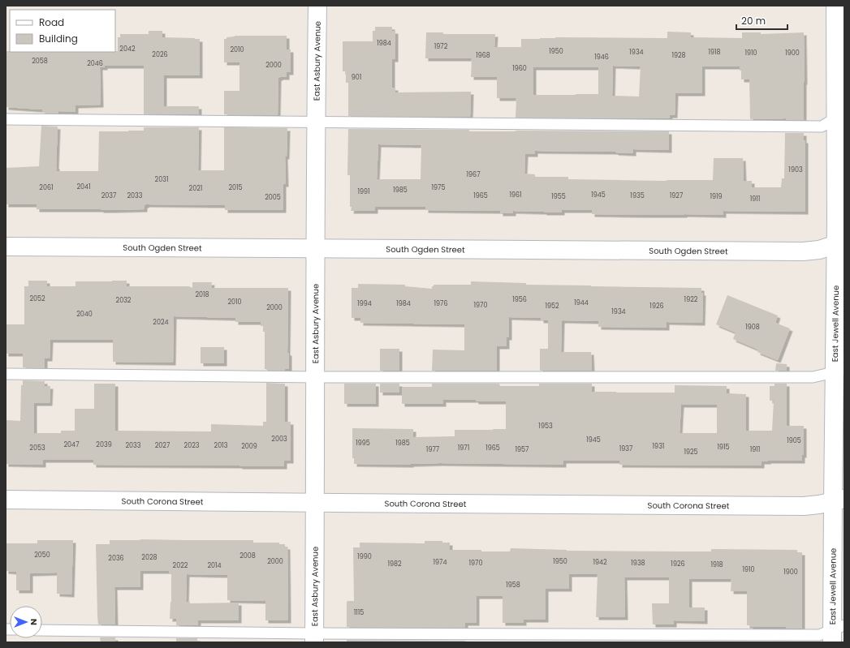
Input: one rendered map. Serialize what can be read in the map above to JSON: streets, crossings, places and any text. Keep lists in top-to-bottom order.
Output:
{
  "streets": {
    "street": [
      "East Asbury Avenue",
      "South Ogden Street",
      "East Jewell Avenue",
      "South Corona Street"
    ]
  },
  "crossings": [
    ["East Asbury Avenue", "South Ogden Street"],
    ["East Asbury Avenue", "South Corona Street"],
    ["South Ogden Street", "East Jewell Avenue"],
    ["East Jewell Avenue", "South Corona Street"]
  ],
  "house_numbers": [
    "1984",
    "1972",
    "2042",
    "2010",
    "1950",
    "1934",
    "1918",
    "1910",
    "1900",
    "2026",
    "1968",
    "1928",
    "1946",
    "2058",
    "2046",
    "2000",
    "1960",
    "901",
    "1903",
    "1967",
    "2031",
    "2041",
    "2061",
    "2015",
    "1975",
    "2021",
    "1985",
    "1991",
    "1961",
    "1945",
    "2037",
    "2033",
    "1965",
    "1935",
    "1927",
    "1955",
    "1919",
    "2005",
    "1911",
    "2018",
    "2052",
    "1956",
    "1922",
    "2032",
    "2010",
    "1944",
    "1994",
    "1984",
    "1976",
    "1970",
    "1952",
    "1926",
    "2000",
    "1934",
    "2040",
    "2024",
    "1908",
    "1953",
    "2003",
    "1945",
    "1905",
    "1995",
    "1985",
    "2047",
    "2039",
    "2033",
    "2027",
    "2023",
    "2013",
    "2009",
    "1931",
    "1915",
    "2053",
    "1971",
    "1965",
    "1937",
    "1977",
    "1957",
    "1911",
    "1925",
    "2050",
    "2008",
    "1990",
    "2028",
    "2036",
    "2000",
    "1950",
    "1974",
    "1942",
    "1970",
    "1938",
    "1982",
    "1926",
    "1918",
    "2022",
    "2014",
    "1910",
    "1900",
    "1958",
    "1115"
  ],
  "legend": ["Road", "Building"],
  "scale_bar": "20 m",
  "north": "right"
}
